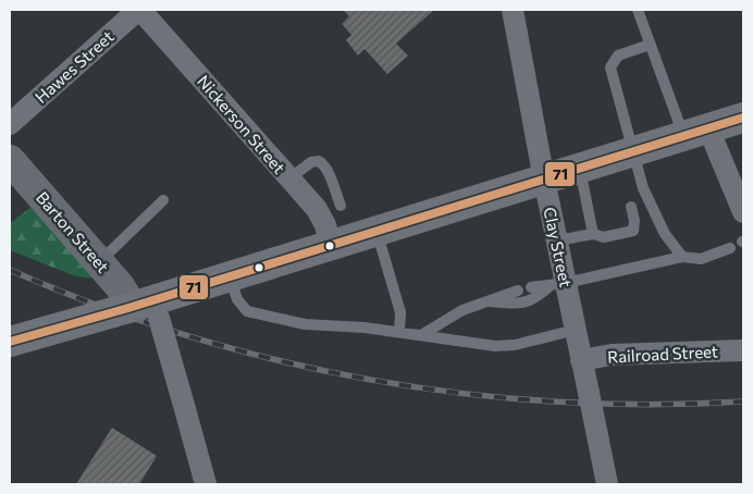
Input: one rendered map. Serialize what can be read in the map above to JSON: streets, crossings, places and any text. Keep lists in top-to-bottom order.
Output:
{
  "streets": {
    "main road": ["Barton Street"],
    "street": [
      "Hawes Street",
      "Nickerson Street",
      "Clay Street",
      "Railroad Street"
    ]
  },
  "crossings": [
    ["Hawes Street", "Nickerson Street"],
    ["Clay Street", "Railroad Street"]
  ],
  "lines": ["transit line 71"]
}
